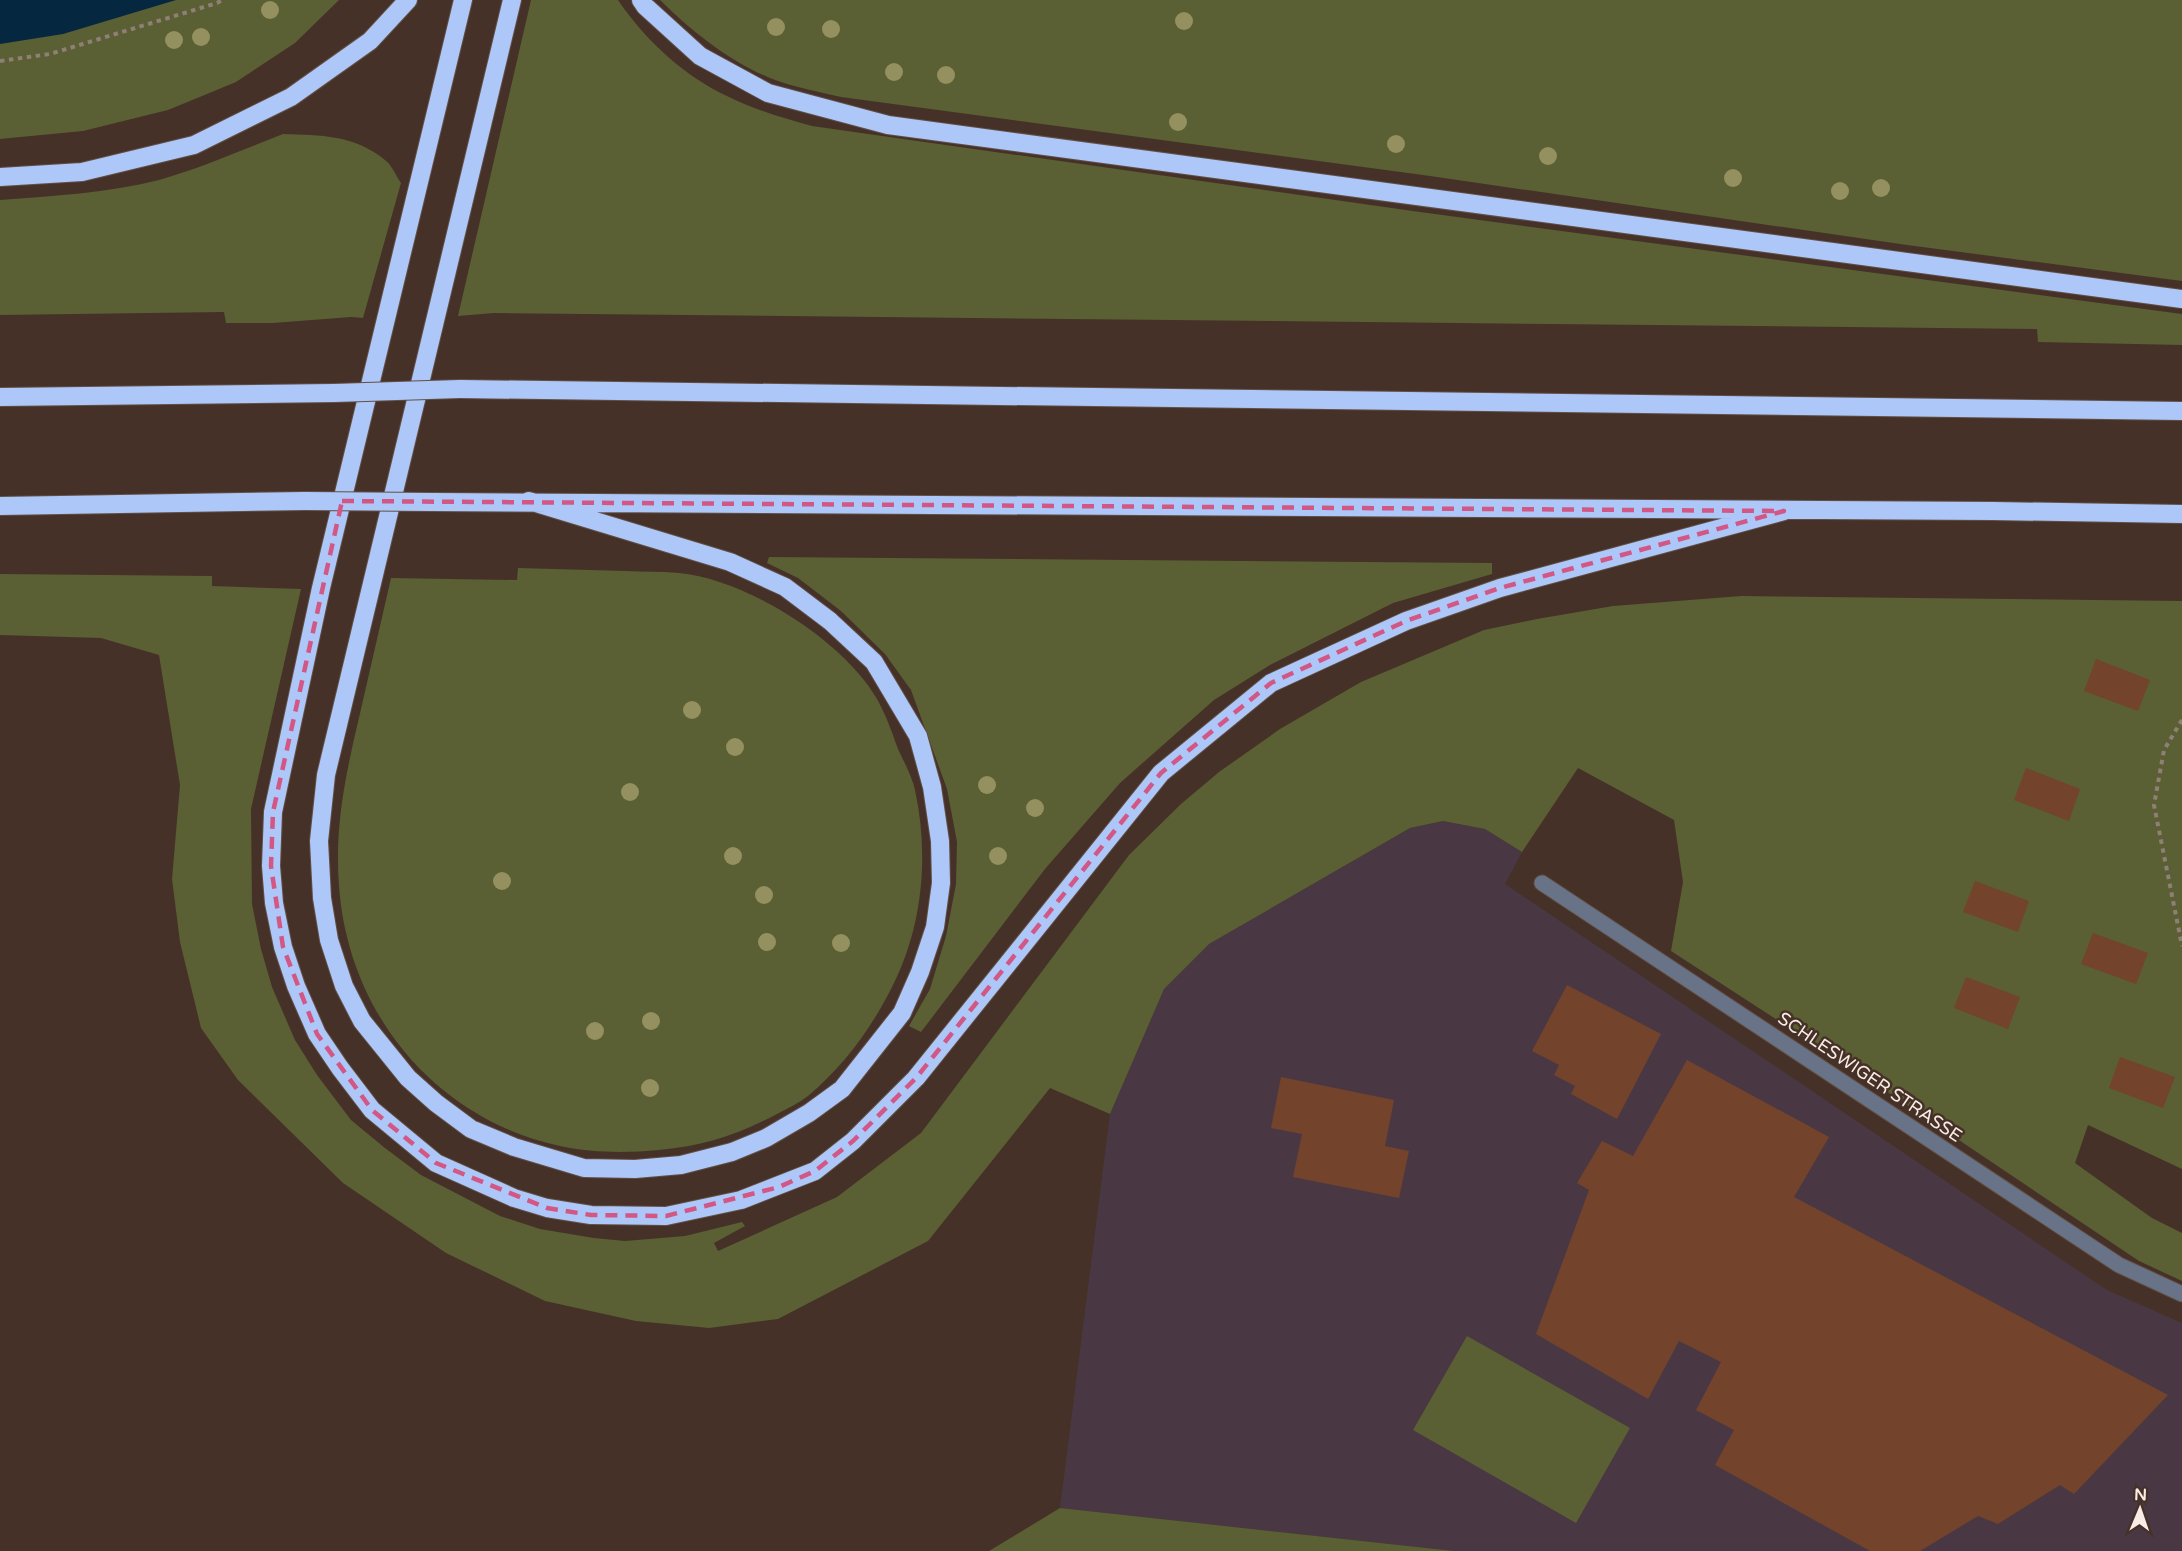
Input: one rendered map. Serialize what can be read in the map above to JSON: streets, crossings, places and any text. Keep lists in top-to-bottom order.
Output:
{
  "streets": {
    "street": ["SCHLESWIGER STRASSE"]
  },
  "north": "top"
}
